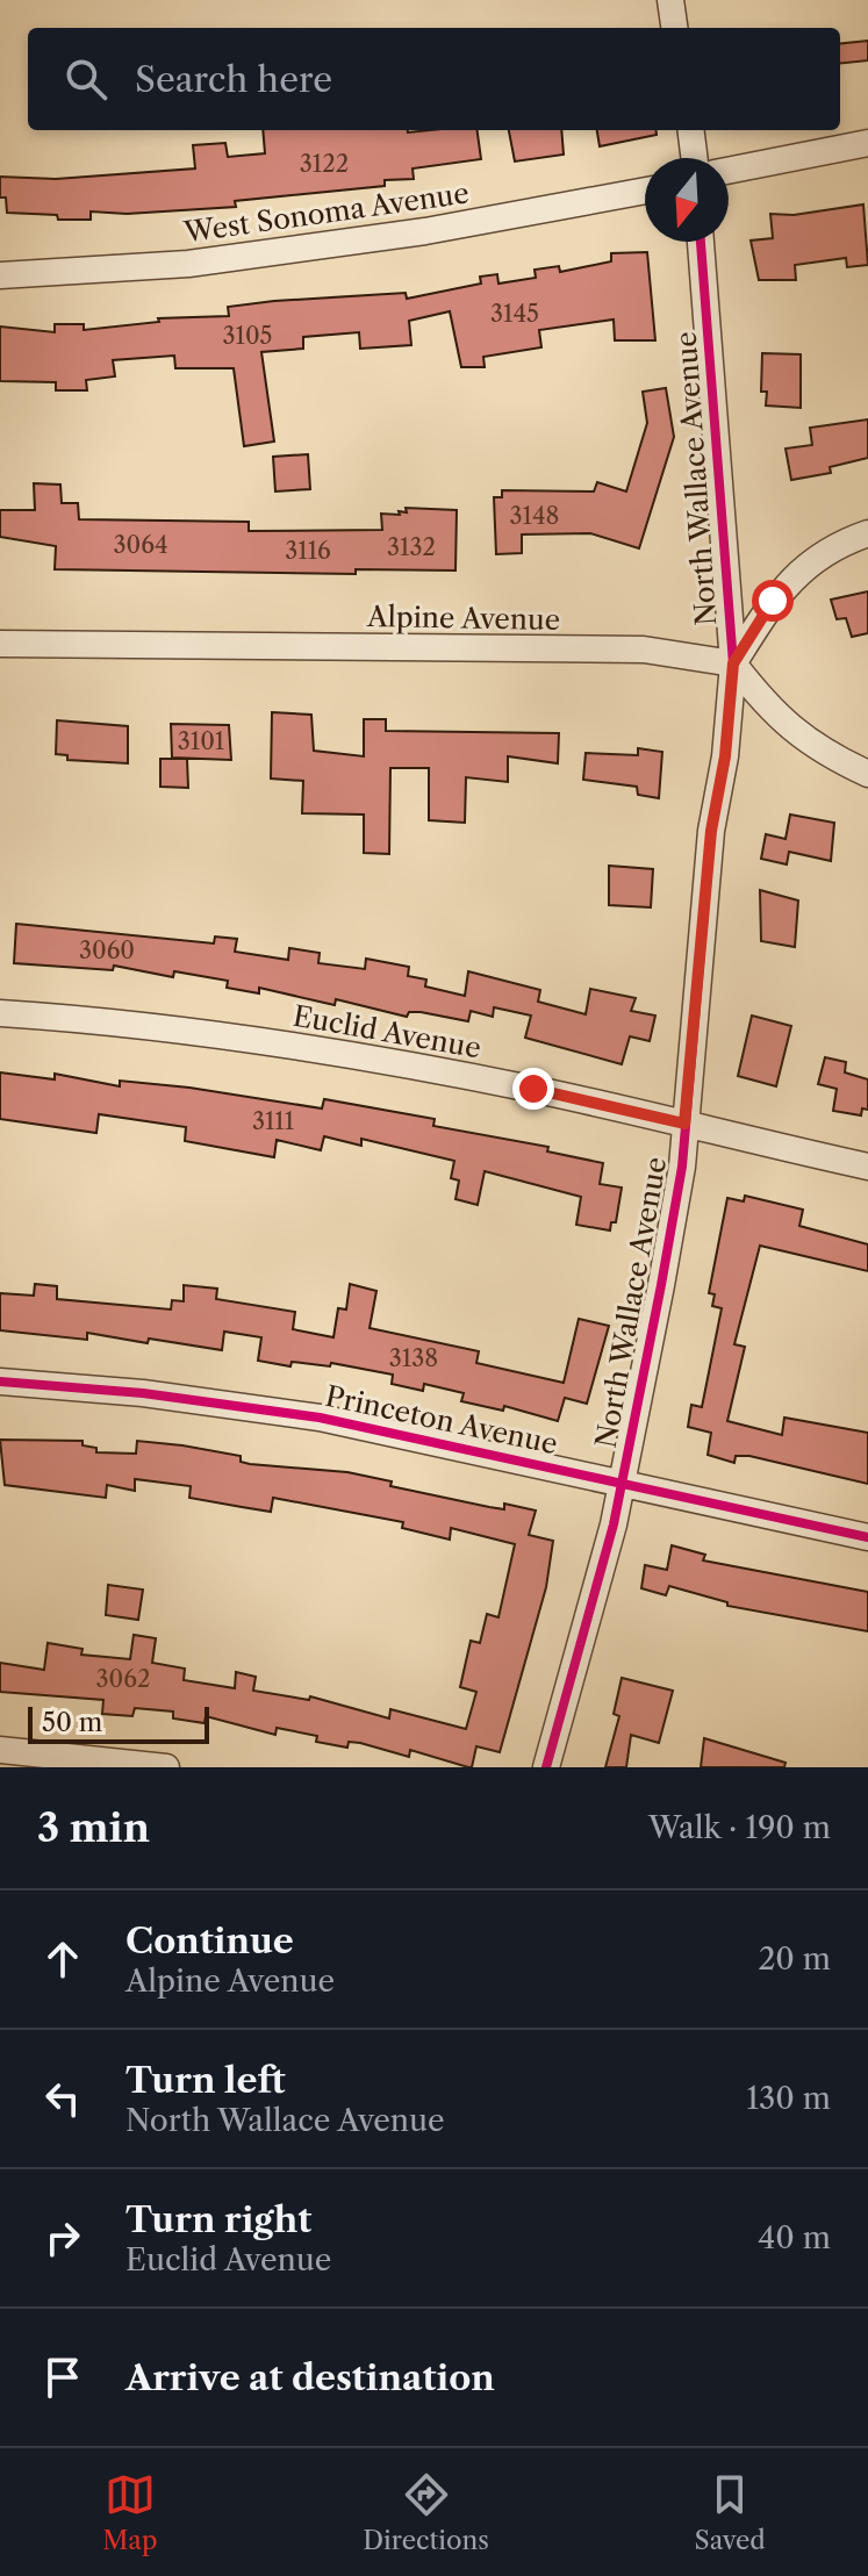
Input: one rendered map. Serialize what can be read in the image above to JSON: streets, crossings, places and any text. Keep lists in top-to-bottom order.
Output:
{
  "streets": {
    "street": [
      "West Sonoma Avenue",
      "North Wallace Avenue",
      "Alpine Avenue",
      "Euclid Avenue",
      "Princeton Avenue"
    ]
  },
  "crossings": [
    ["North Wallace Avenue", "Alpine Avenue"],
    ["North Wallace Avenue", "Euclid Avenue"],
    ["North Wallace Avenue", "Princeton Avenue"]
  ],
  "house_numbers": [
    "3122",
    "3145",
    "3105",
    "3148",
    "3064",
    "3132",
    "3116",
    "3101",
    "3060",
    "3111",
    "3138",
    "3062"
  ],
  "scale_bar": "50 m",
  "north": "bottom",
  "page": {
    "search": "Search here",
    "scale": "50 m",
    "heading": ["3 min", "Walk · 190 m"],
    "list": [
      ["Continue", "Alpine Avenue", "20 m"],
      ["Turn left", "North Wallace Avenue", "130 m"],
      ["Turn right", "Euclid Avenue", "40 m"],
      "Arrive at destination"
    ],
    "nav": ["Map", "Directions", "Saved"]
  }
}
